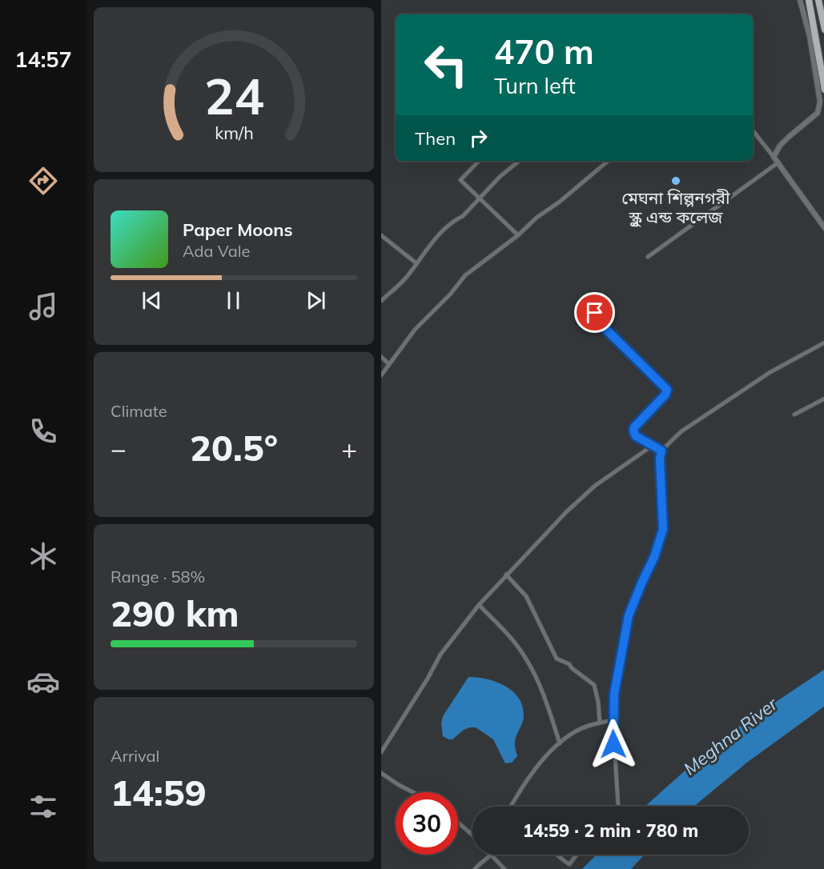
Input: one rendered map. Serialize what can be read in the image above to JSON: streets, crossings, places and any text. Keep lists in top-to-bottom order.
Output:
{
  "water": ["Meghna River"],
  "places": ["মেঘনা শিল্পনগরী স্কুল এন্ড কলেজ"],
  "page": {
    "tabs": "14:57",
    "turn": ["470 m", "Turn left"],
    "then": "Then",
    "song": ["Paper Moons", "Ada Vale"],
    "tile": [
      "Climate",
      ["Range · 58%", "290 km"],
      ["Arrival", "14:59"]
    ],
    "heat": ["−", "20.5°", "+"],
    "limit": "30",
    "trip": "14:59 · 2 min · 780 m",
    "gauge": ["24", "km/h"]
  }
}
